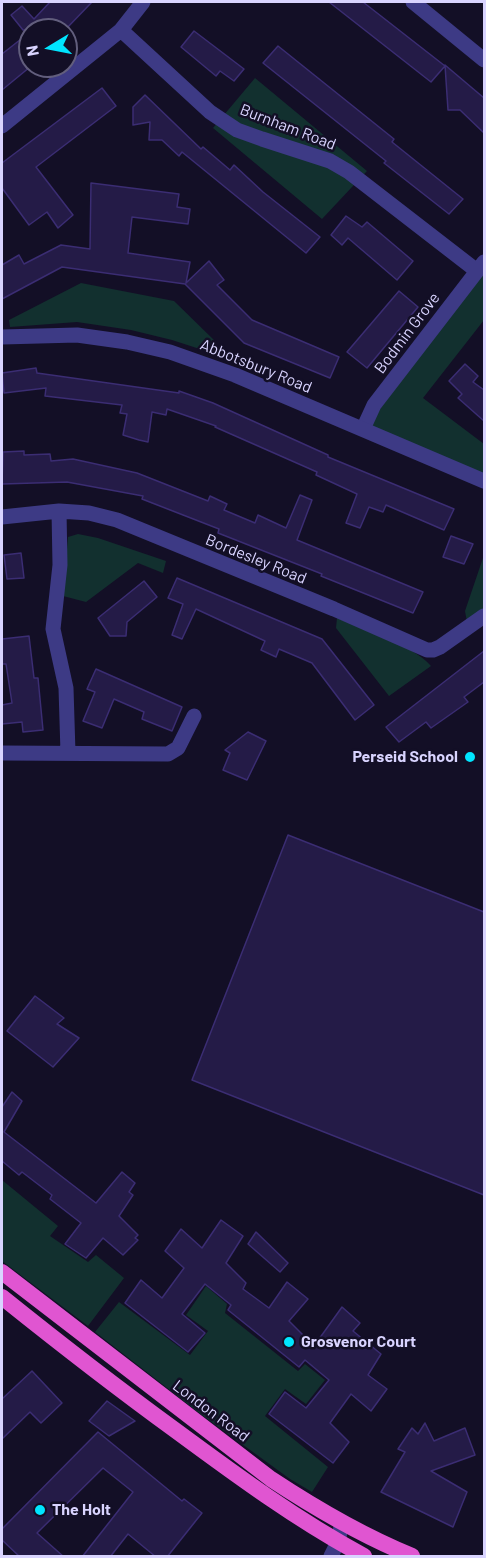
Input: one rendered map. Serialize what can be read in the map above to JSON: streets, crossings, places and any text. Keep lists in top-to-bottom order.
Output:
{
  "streets": {
    "highway": ["London Road"],
    "street": [
      "Burnham Road",
      "Bodmin Grove",
      "Abbotsbury Road",
      "Bordesley Road"
    ]
  },
  "crossings": [
    ["Burnham Road", "Bodmin Grove"],
    ["Bodmin Grove", "Abbotsbury Road"]
  ],
  "places": ["Perseid School", "Grosvenor Court", "The Holt"],
  "north": "left"
}
